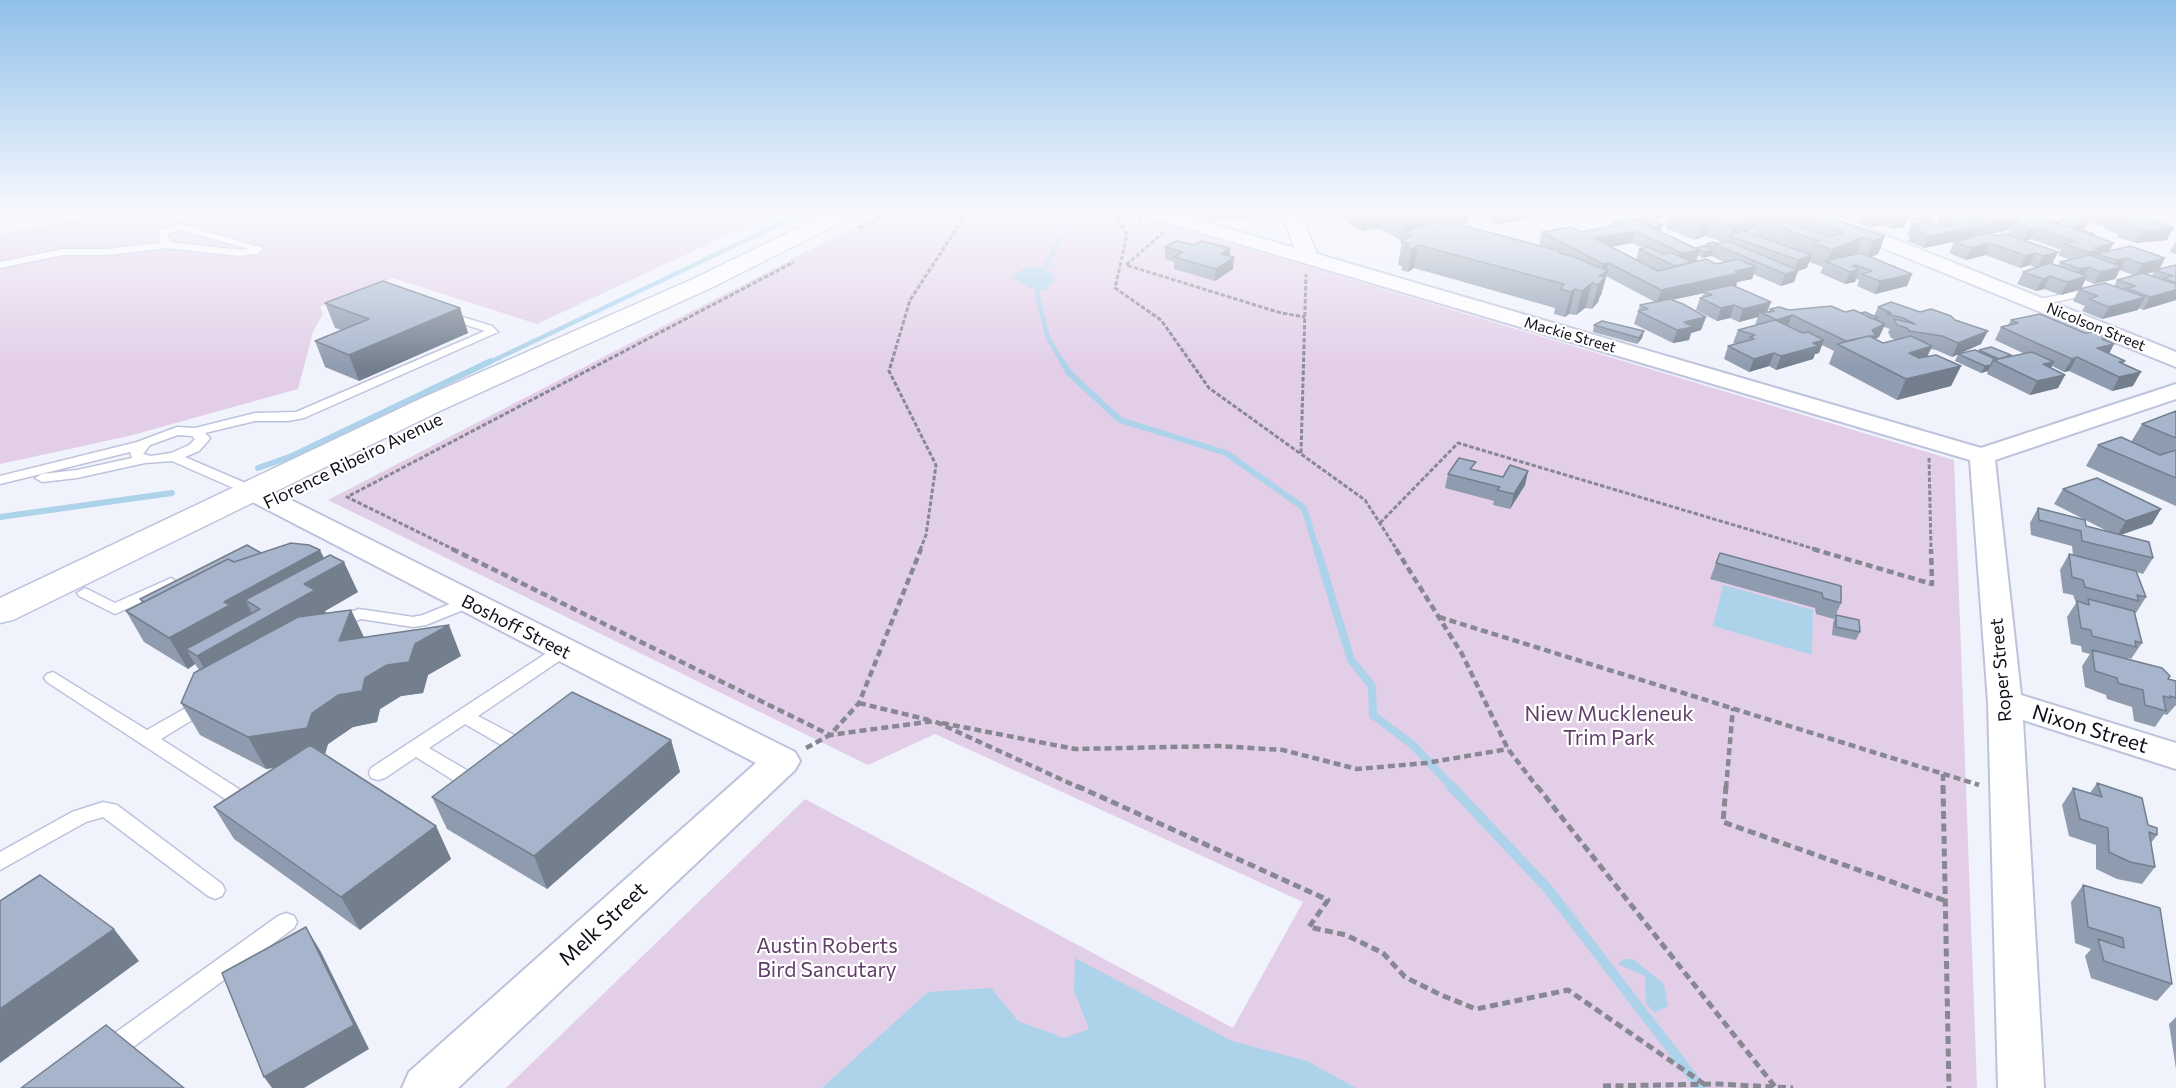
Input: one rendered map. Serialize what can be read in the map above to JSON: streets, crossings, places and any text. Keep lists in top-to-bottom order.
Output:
{
  "streets": {
    "main road": ["Florence Ribeiro Avenue"],
    "street": [
      "Nicolson Street",
      "Mackie Street",
      "Boshoff Street",
      "Roper Street",
      "Nixon Street",
      "Melk Street"
    ]
  },
  "crossings": [
    ["Mackie Street", "Roper Street"],
    ["Florence Ribeiro Avenue", "Boshoff Street"],
    ["Boshoff Street", "Melk Street"],
    ["Roper Street", "Nixon Street"]
  ],
  "parks": ["Niew Muckleneuk Trim Park", "Austin Roberts Bird Sancutary"]
}
